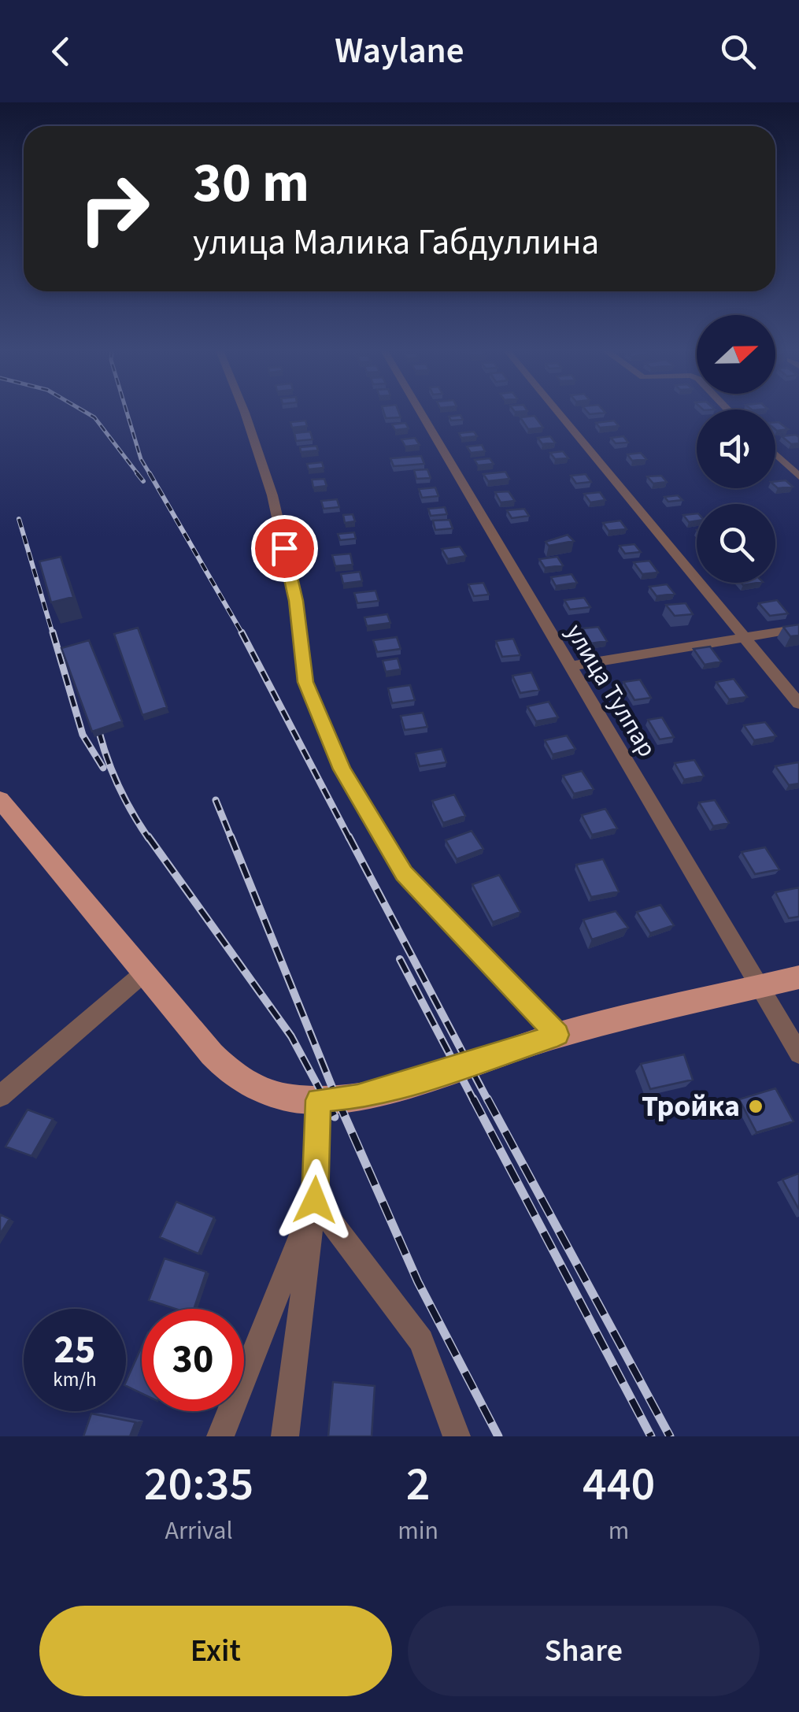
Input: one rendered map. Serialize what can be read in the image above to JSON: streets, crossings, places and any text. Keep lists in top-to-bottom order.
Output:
{
  "streets": {
    "street": ["улица Тулпар"]
  },
  "places": ["Тройка"],
  "north": "right",
  "page": {
    "header": "Waylane",
    "turn": ["30 m", "улица Малика Габдуллина"],
    "speed": "25 km/h",
    "limit": "30",
    "eta": [
      "20:35",
      "Arrival",
      "2",
      "min",
      "440",
      "m"
    ],
    "buttons": ["Exit", "Share"]
  }
}
